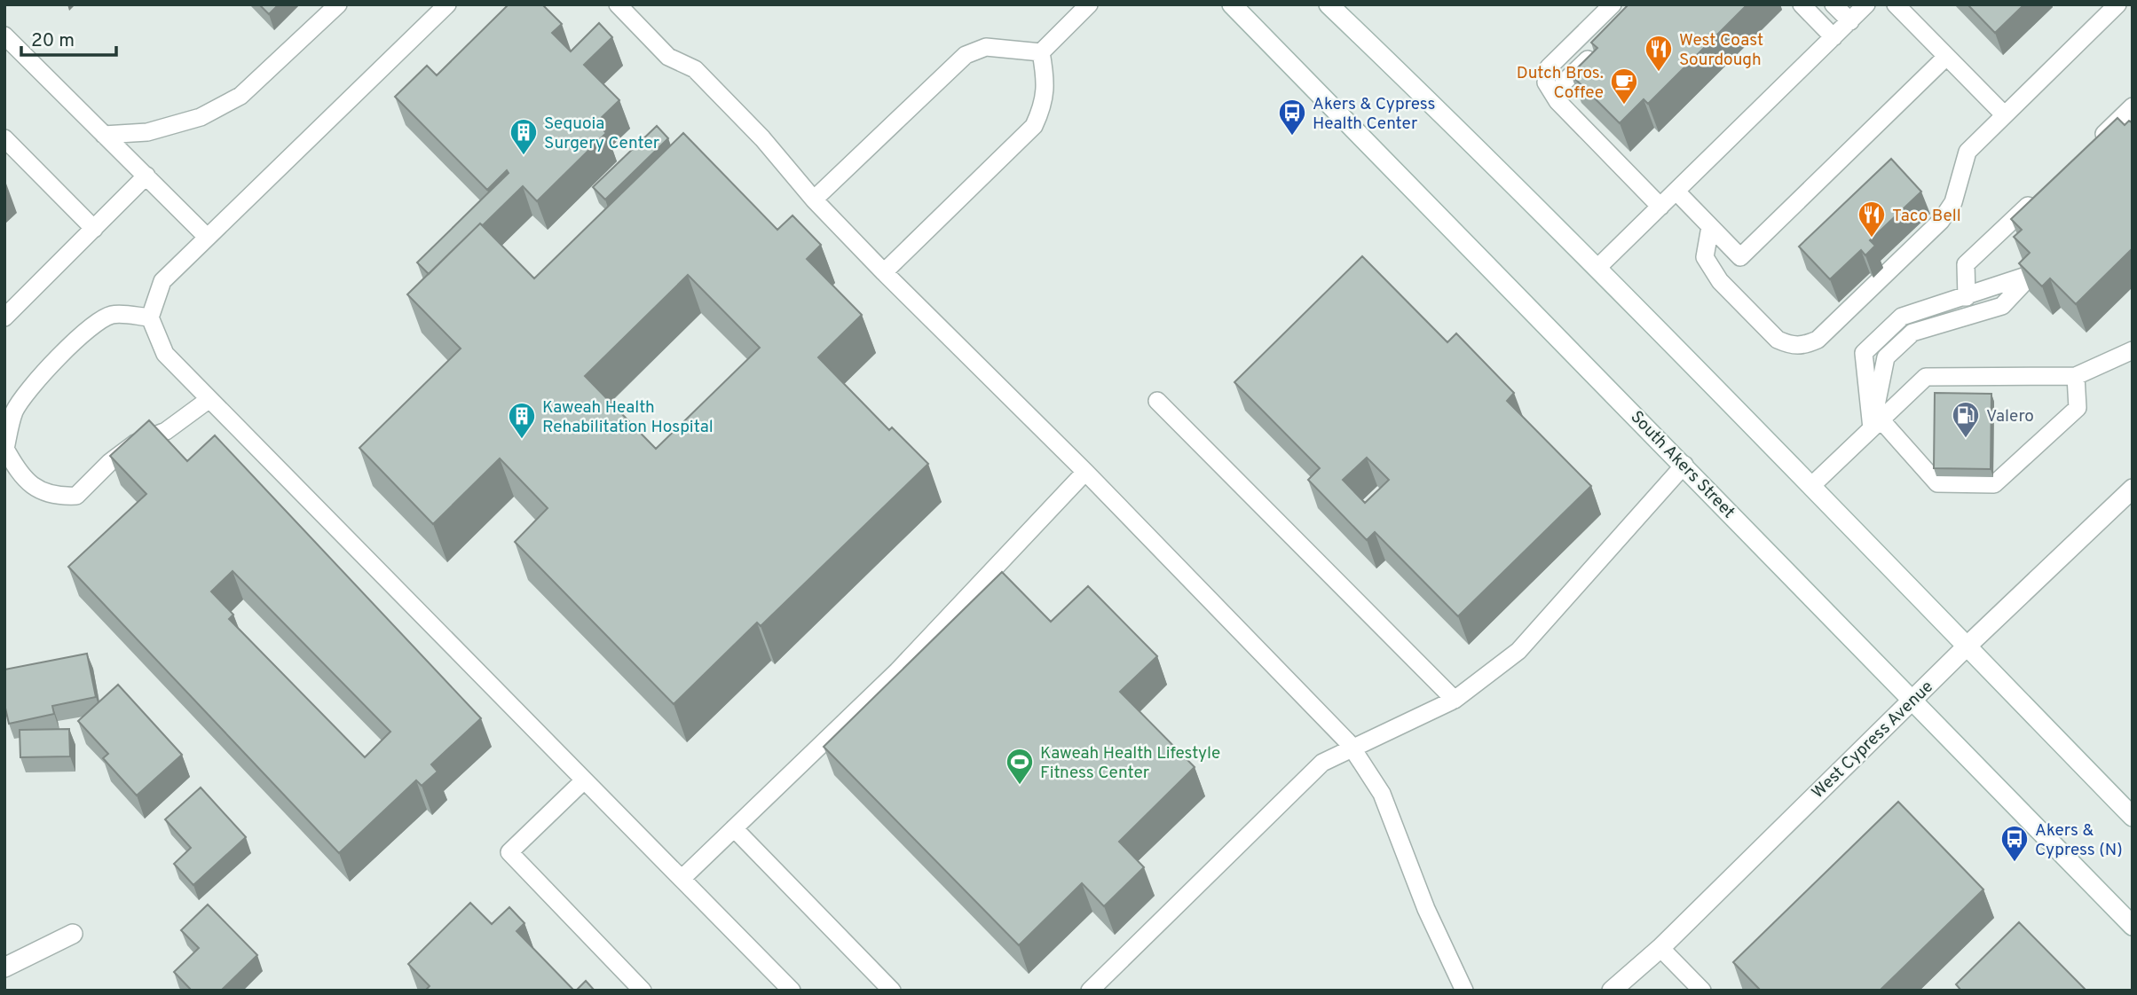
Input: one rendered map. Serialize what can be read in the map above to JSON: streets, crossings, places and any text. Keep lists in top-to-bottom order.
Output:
{
  "streets": {
    "main road": ["South Akers Street", "West Cypress Avenue"]
  },
  "crossings": [
    ["South Akers Street", "West Cypress Avenue"]
  ],
  "places": {
    "restaurant": ["West Coast Sourdough", "Taco Bell"],
    "cafe": ["Dutch Bros. Coffee"],
    "bus stop": ["Akers & Cypress Health Center", "Akers & Cypress (N)"],
    "building": ["Sequoia Surgery Center", "Kaweah Health Rehabilitation Hospital"],
    "fuel station": ["Valero"],
    "sports": ["Kaweah Health Lifestyle Fitness Center"]
  },
  "scale_bar": "20 m"
}
